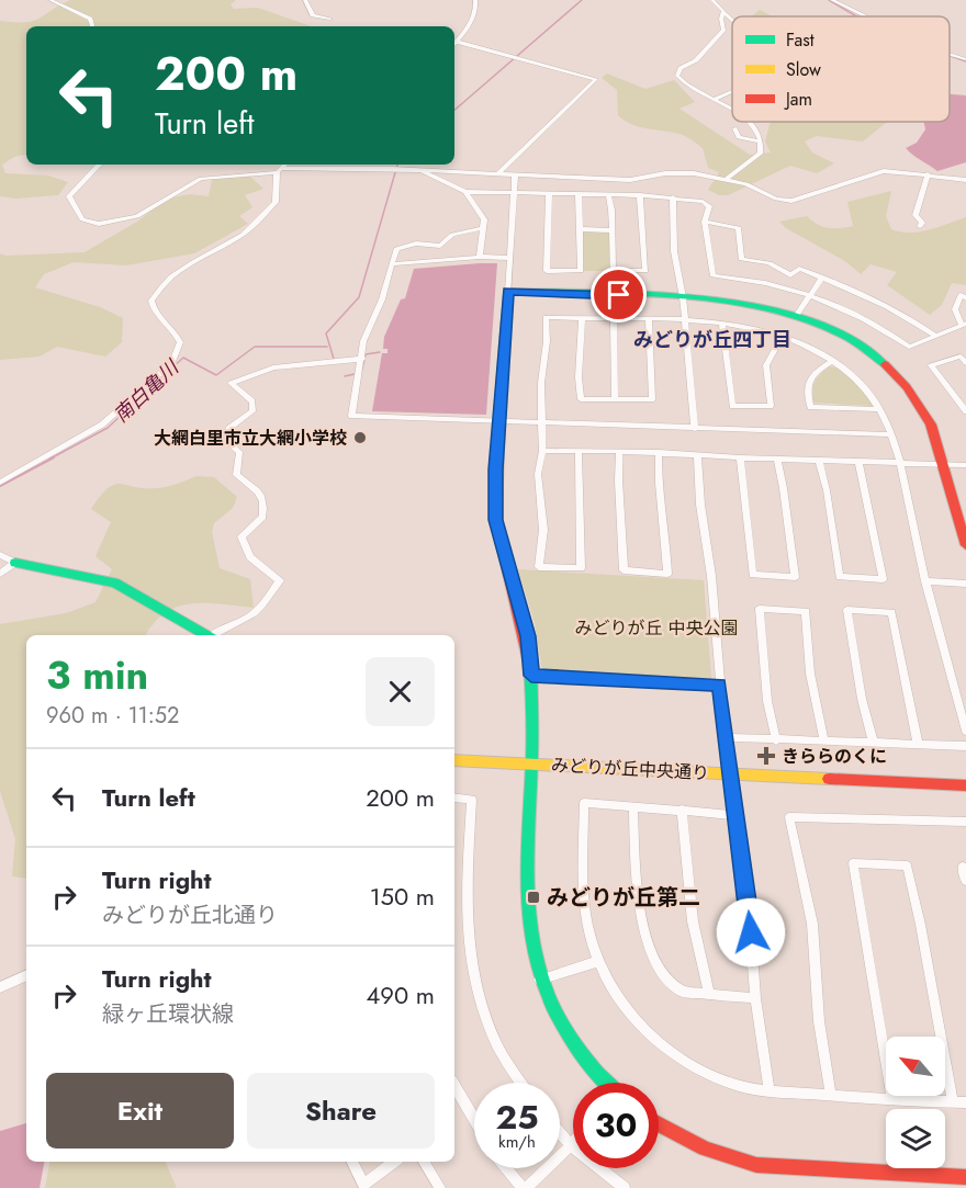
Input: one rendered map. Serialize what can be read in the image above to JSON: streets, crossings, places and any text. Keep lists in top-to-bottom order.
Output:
{
  "streets": {
    "street": ["みどりが丘中央通り"]
  },
  "districts": ["みどりが丘四丁目"],
  "water": ["南白亀川"],
  "parks": ["みどりが丘 中央公園"],
  "places": {
    "other": ["大網白里市立大網小学校"],
    "health": ["きららのくに"],
    "transit": ["みどりが丘第二"]
  },
  "legend": ["Fast", "Slow", "Jam"],
  "north": "top left",
  "page": {
    "turn": ["200 m", "Turn left"],
    "heading": ["3 min", "960 m · 11:52"],
    "list": [
      {
        "name": "Turn left",
        "value": "200 m"
      },
      {
        "name": "Turn right",
        "note": "みどりが丘北通り",
        "value": "150 m"
      },
      {
        "name": "Turn right",
        "note": "緑ヶ丘環状線",
        "value": "490 m"
      }
    ],
    "buttons": ["Exit", "Share"],
    "speed": "25 km/h",
    "limit": "30"
  }
}
